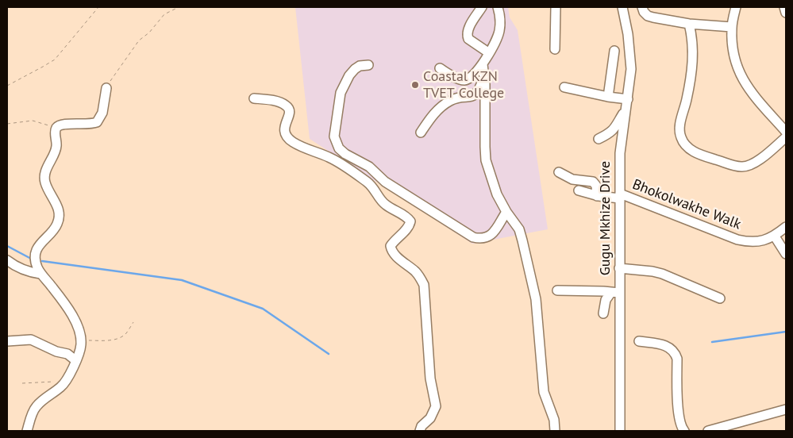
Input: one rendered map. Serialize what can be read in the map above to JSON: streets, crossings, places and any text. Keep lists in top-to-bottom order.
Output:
{
  "streets": {
    "street": ["Bhokolwakhe Walk", "Gugu Mkhize Drive"]
  },
  "crossings": [
    ["Bhokolwakhe Walk", "Gugu Mkhize Drive"]
  ],
  "places": ["Coastal KZN TVET College"]
}
